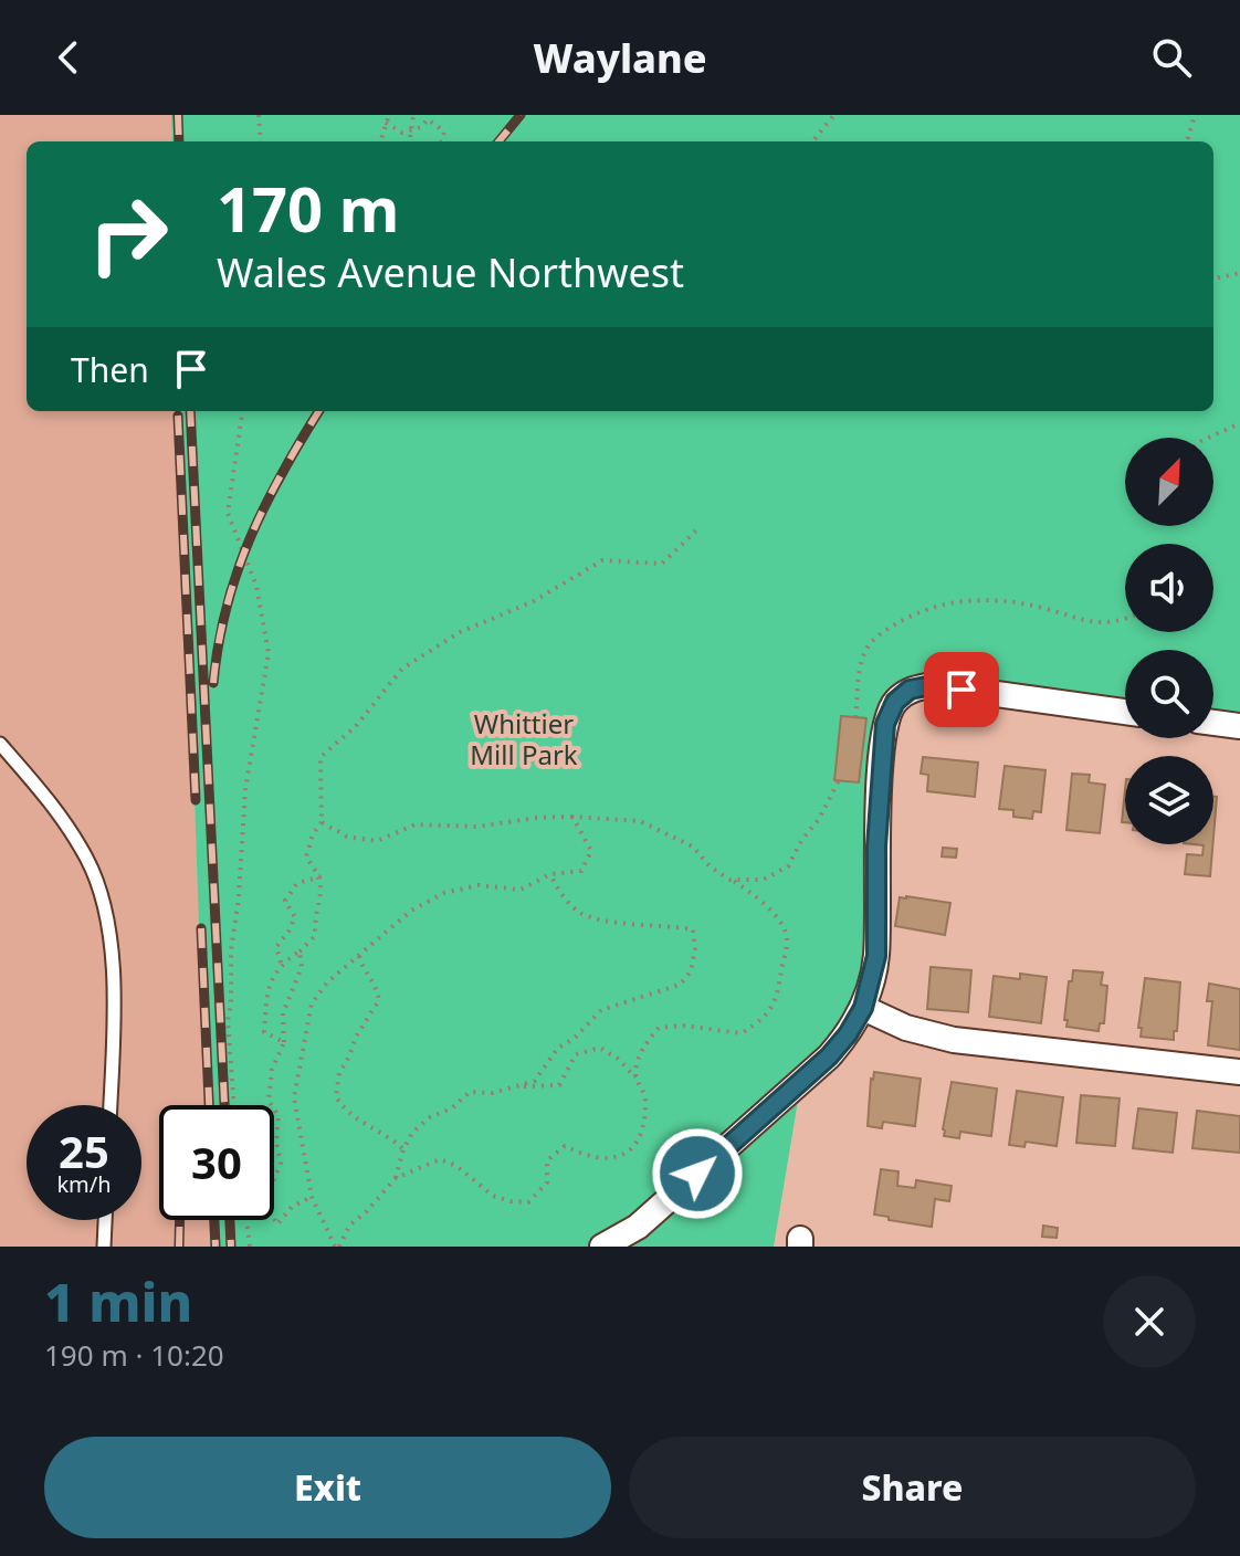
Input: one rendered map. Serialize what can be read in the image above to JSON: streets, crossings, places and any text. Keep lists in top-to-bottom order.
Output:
{
  "parks": ["Whittier Mill Park"],
  "north": "top right",
  "page": {
    "header": "Waylane",
    "turn": ["170 m", "Wales Avenue Northwest"],
    "then": "Then",
    "speed": "25 km/h",
    "limit": "30",
    "heading": ["1 min", "190 m · 10:20"],
    "buttons": ["Exit", "Share"]
  }
}
